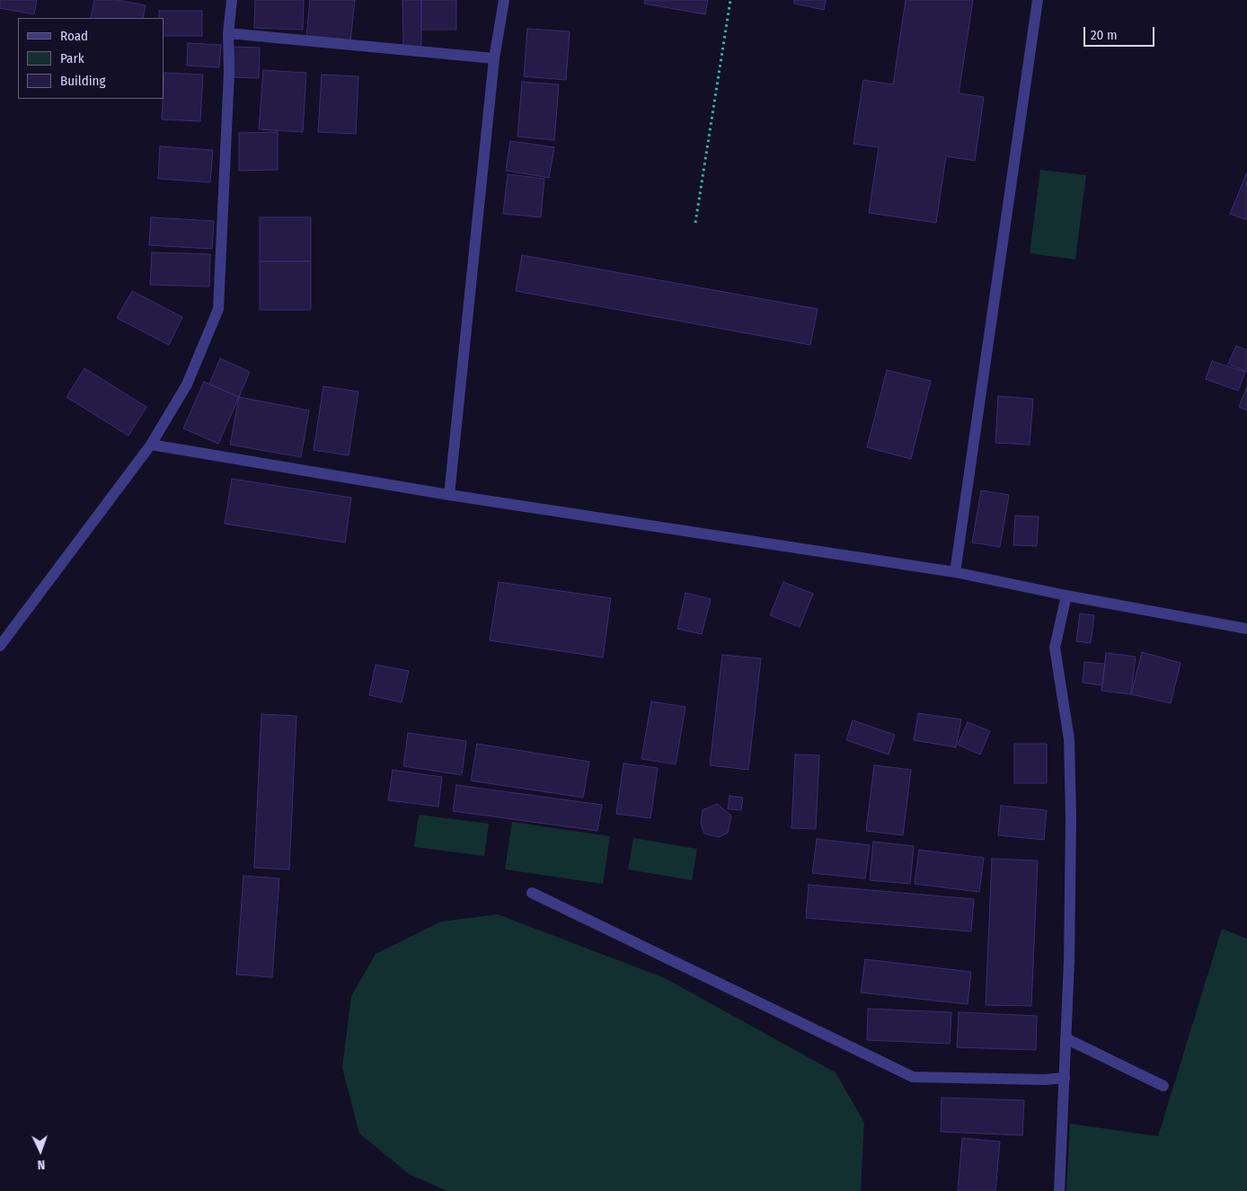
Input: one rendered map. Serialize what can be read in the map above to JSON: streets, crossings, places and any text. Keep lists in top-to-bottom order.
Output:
{
  "legend": ["Road", "Park", "Building"],
  "scale_bar": "20 m",
  "north": "bottom"
}
